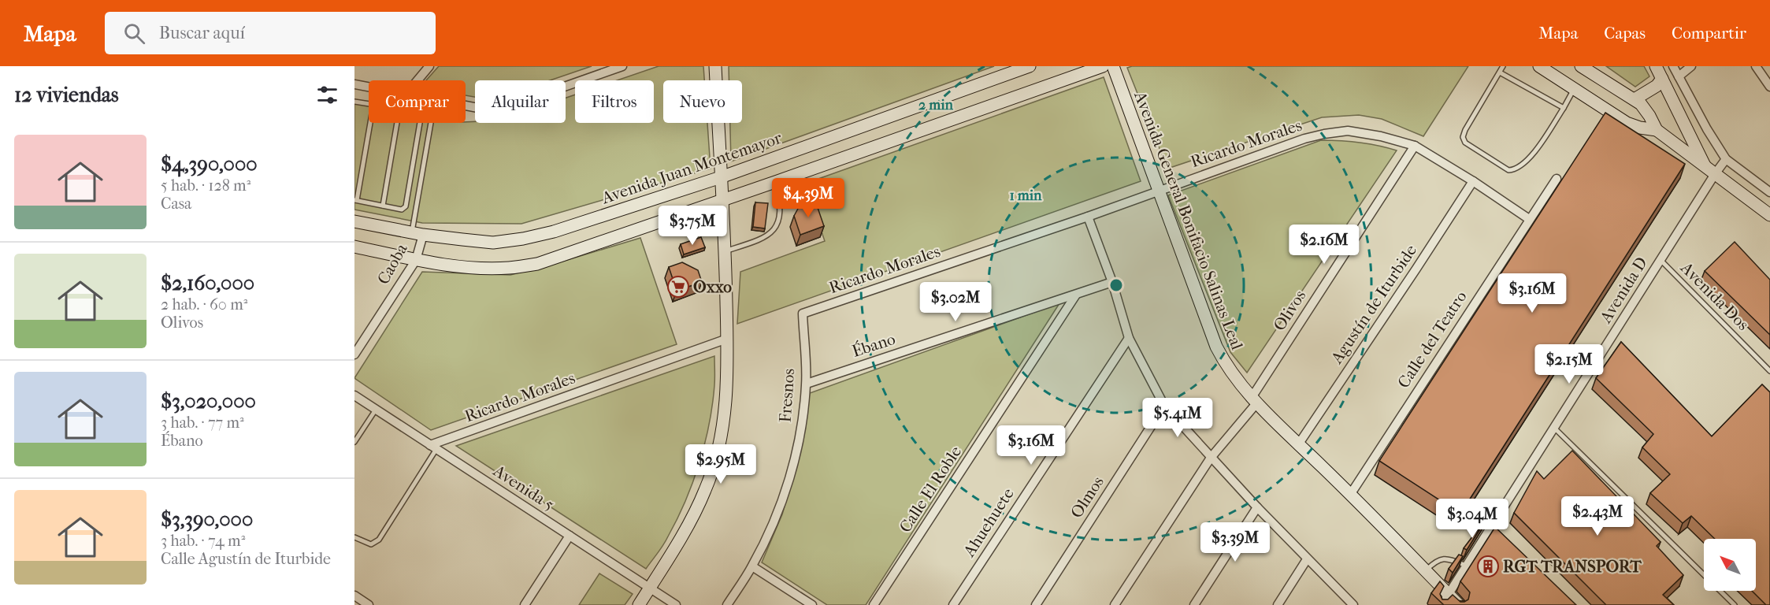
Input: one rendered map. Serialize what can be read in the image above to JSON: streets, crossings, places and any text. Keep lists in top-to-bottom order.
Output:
{
  "streets": {
    "street": [
      "Ricardo Morales",
      "Avenida Juan Montemayor",
      "Avenida General Bonifacio Salinas Leal",
      "Caoba",
      "Avenida D",
      "Agustín de Iturbide",
      "Olivos",
      "Calle del Teatro",
      "Ébano",
      "Fresnos",
      "Avenida 5",
      "Calle El Roble",
      "Olmos",
      "Ahuehuete"
    ],
    "lane": ["Avenida Dos"]
  },
  "crossings": [
    ["Ricardo Morales", "Avenida General Bonifacio Salinas Leal"],
    ["Ricardo Morales", "Agustín de Iturbide"],
    ["Ricardo Morales", "Olivos"],
    ["Ricardo Morales", "Calle del Teatro"],
    ["Ricardo Morales", "Fresnos"],
    ["Ricardo Morales", "Avenida 5"],
    ["Avenida Juan Montemayor", "Caoba"],
    ["Avenida General Bonifacio Salinas Leal", "Avenida D"],
    ["Avenida General Bonifacio Salinas Leal", "Agustín de Iturbide"],
    ["Avenida General Bonifacio Salinas Leal", "Olivos"],
    ["Avenida General Bonifacio Salinas Leal", "Calle del Teatro"],
    ["Avenida D", "Avenida Dos"],
    ["Ébano", "Fresnos"],
    ["Ébano", "Calle El Roble"]
  ],
  "places": {
    "supermarket": ["Oxxo"],
    "building": ["RGT TRANSPORT"]
  },
  "north": "top left",
  "page": {
    "header": "Mapa",
    "search": "Buscar aquí",
    "nav": ["Mapa", "Capas", "Compartir"],
    "heading": "12 viviendas",
    "chip": [
      "Comprar",
      "Alquilar",
      "Filtros",
      "Nuevo"
    ],
    "list": [
      {
        "name": "$4,390,000",
        "note": "5 hab. · 128 m² · Casa"
      },
      {
        "name": "$2,160,000",
        "note": "2 hab. · 60 m² · Olivos"
      },
      {
        "name": "$3,020,000",
        "note": "3 hab. · 77 m² · Ébano"
      },
      {
        "name": "$3,390,000",
        "note": "3 hab. · 74 m² · Calle Agustín de Iturbide"
      }
    ],
    "price": [
      "$4.39M",
      "$3.75M",
      "$2.16M",
      "$3.16M",
      "$3.02M",
      "$2.15M",
      "$5.41M",
      "$3.16M",
      "$2.95M",
      "$2.43M",
      "$3.04M",
      "$3.39M"
    ]
  },
  "rings": ["2 min", "1 min"]
}
